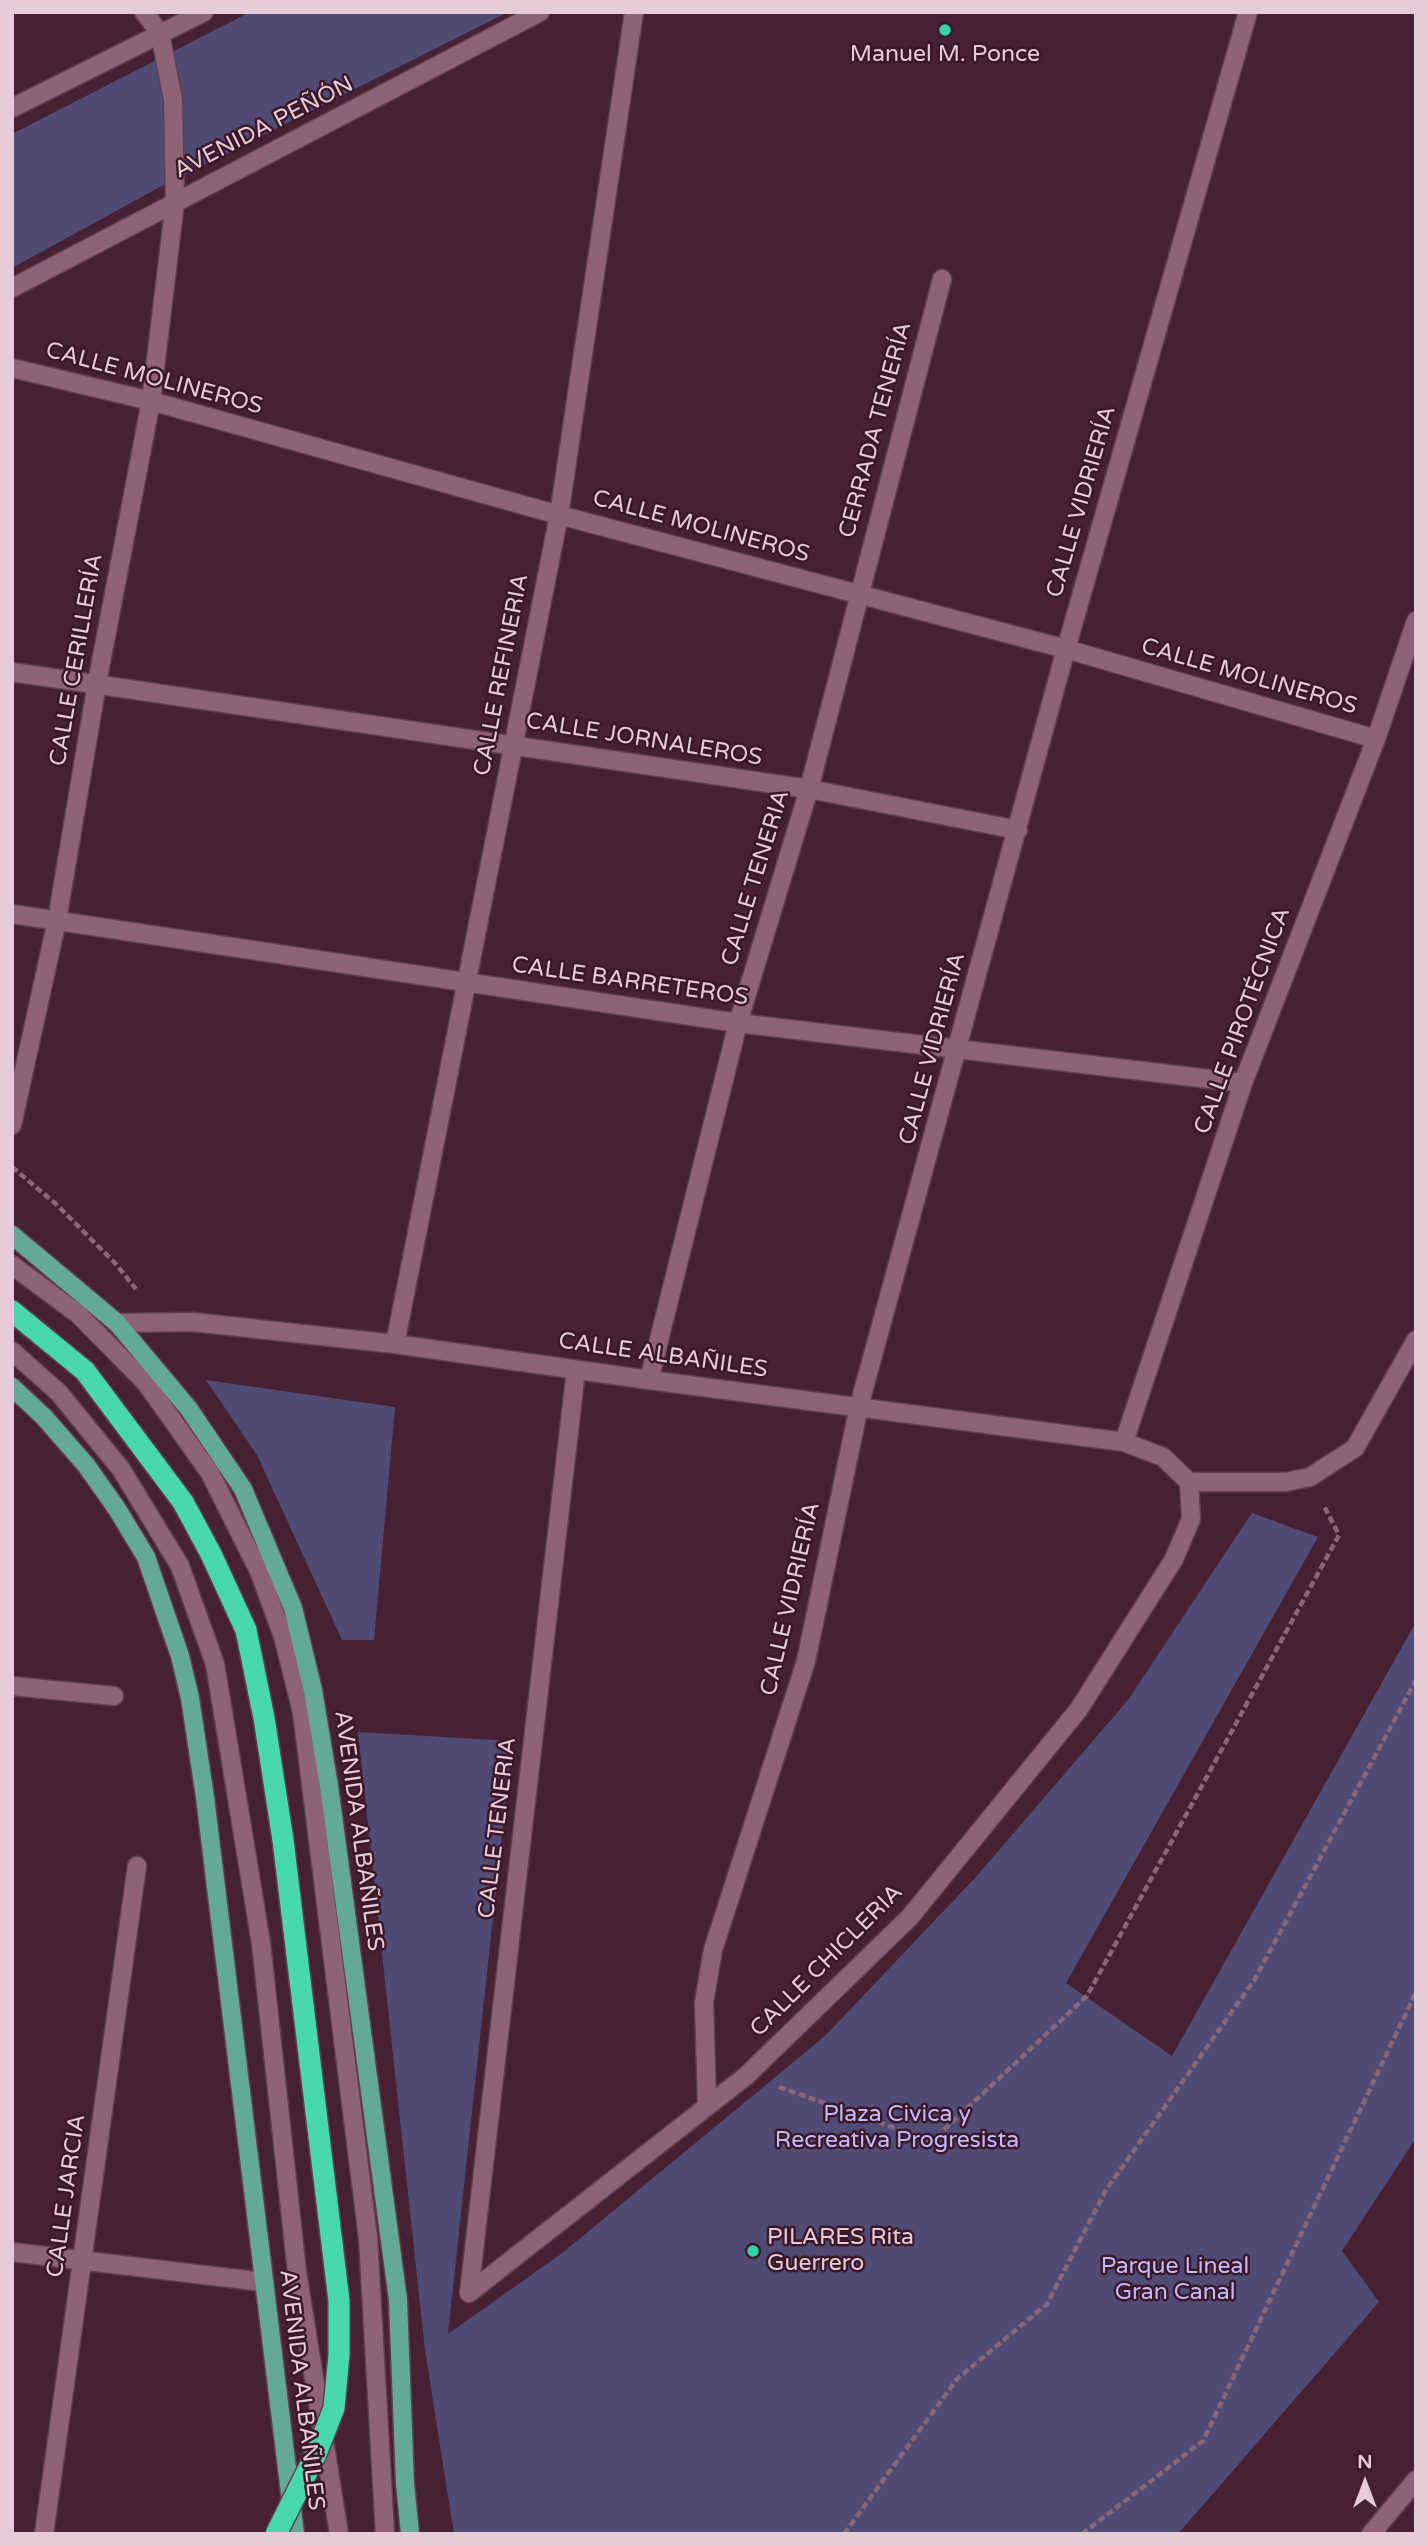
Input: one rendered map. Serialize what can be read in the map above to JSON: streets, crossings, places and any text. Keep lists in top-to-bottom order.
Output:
{
  "streets": {
    "main road": ["AVENIDA ALBAÑILES"],
    "street": [
      "AVENIDA PEÑÓN",
      "CALLE MOLINEROS",
      "CERRADA TENERÍA",
      "CALLE VIDRIERÍA",
      "CALLE CERILLERÍA",
      "CALLE REFINERIA",
      "CALLE JORNALEROS",
      "CALLE TENERIA",
      "CALLE BARRETEROS",
      "CALLE PIROTÉCNICA",
      "CALLE ALBAÑILES",
      "CALLE CHICLERIA",
      "CALLE JARCIA"
    ]
  },
  "crossings": [
    ["AVENIDA PEÑÓN", "CALLE CERILLERÍA"],
    ["CALLE MOLINEROS", "CERRADA TENERÍA"],
    ["CALLE MOLINEROS", "CALLE VIDRIERÍA"],
    ["CALLE MOLINEROS", "CALLE CERILLERÍA"],
    ["CALLE MOLINEROS", "CALLE REFINERIA"],
    ["CALLE MOLINEROS", "CALLE TENERIA"],
    ["CALLE MOLINEROS", "CALLE PIROTÉCNICA"],
    ["CERRADA TENERÍA", "CALLE TENERIA"],
    ["CALLE VIDRIERÍA", "CALLE JORNALEROS"],
    ["CALLE VIDRIERÍA", "CALLE BARRETEROS"],
    ["CALLE VIDRIERÍA", "CALLE ALBAÑILES"],
    ["CALLE VIDRIERÍA", "CALLE CHICLERIA"],
    ["CALLE CERILLERÍA", "CALLE JORNALEROS"],
    ["CALLE CERILLERÍA", "CALLE BARRETEROS"],
    ["CALLE REFINERIA", "CALLE JORNALEROS"],
    ["CALLE REFINERIA", "CALLE BARRETEROS"],
    ["CALLE REFINERIA", "CALLE ALBAÑILES"],
    ["CALLE JORNALEROS", "CALLE TENERIA"],
    ["CALLE TENERIA", "CALLE BARRETEROS"],
    ["CALLE TENERIA", "CALLE ALBAÑILES"],
    ["CALLE TENERIA", "CALLE CHICLERIA"],
    ["CALLE BARRETEROS", "CALLE PIROTÉCNICA"],
    ["CALLE PIROTÉCNICA", "CALLE ALBAÑILES"],
    ["CALLE ALBAÑILES", "AVENIDA ALBAÑILES"],
    ["CALLE ALBAÑILES", "CALLE CHICLERIA"]
  ],
  "parks": ["Plaza Civica y Recreativa Progresista", "Parque Lineal Gran Canal"],
  "places": ["Manuel M. Ponce", "PILARES Rita Guerrero"],
  "north": "top"
}
